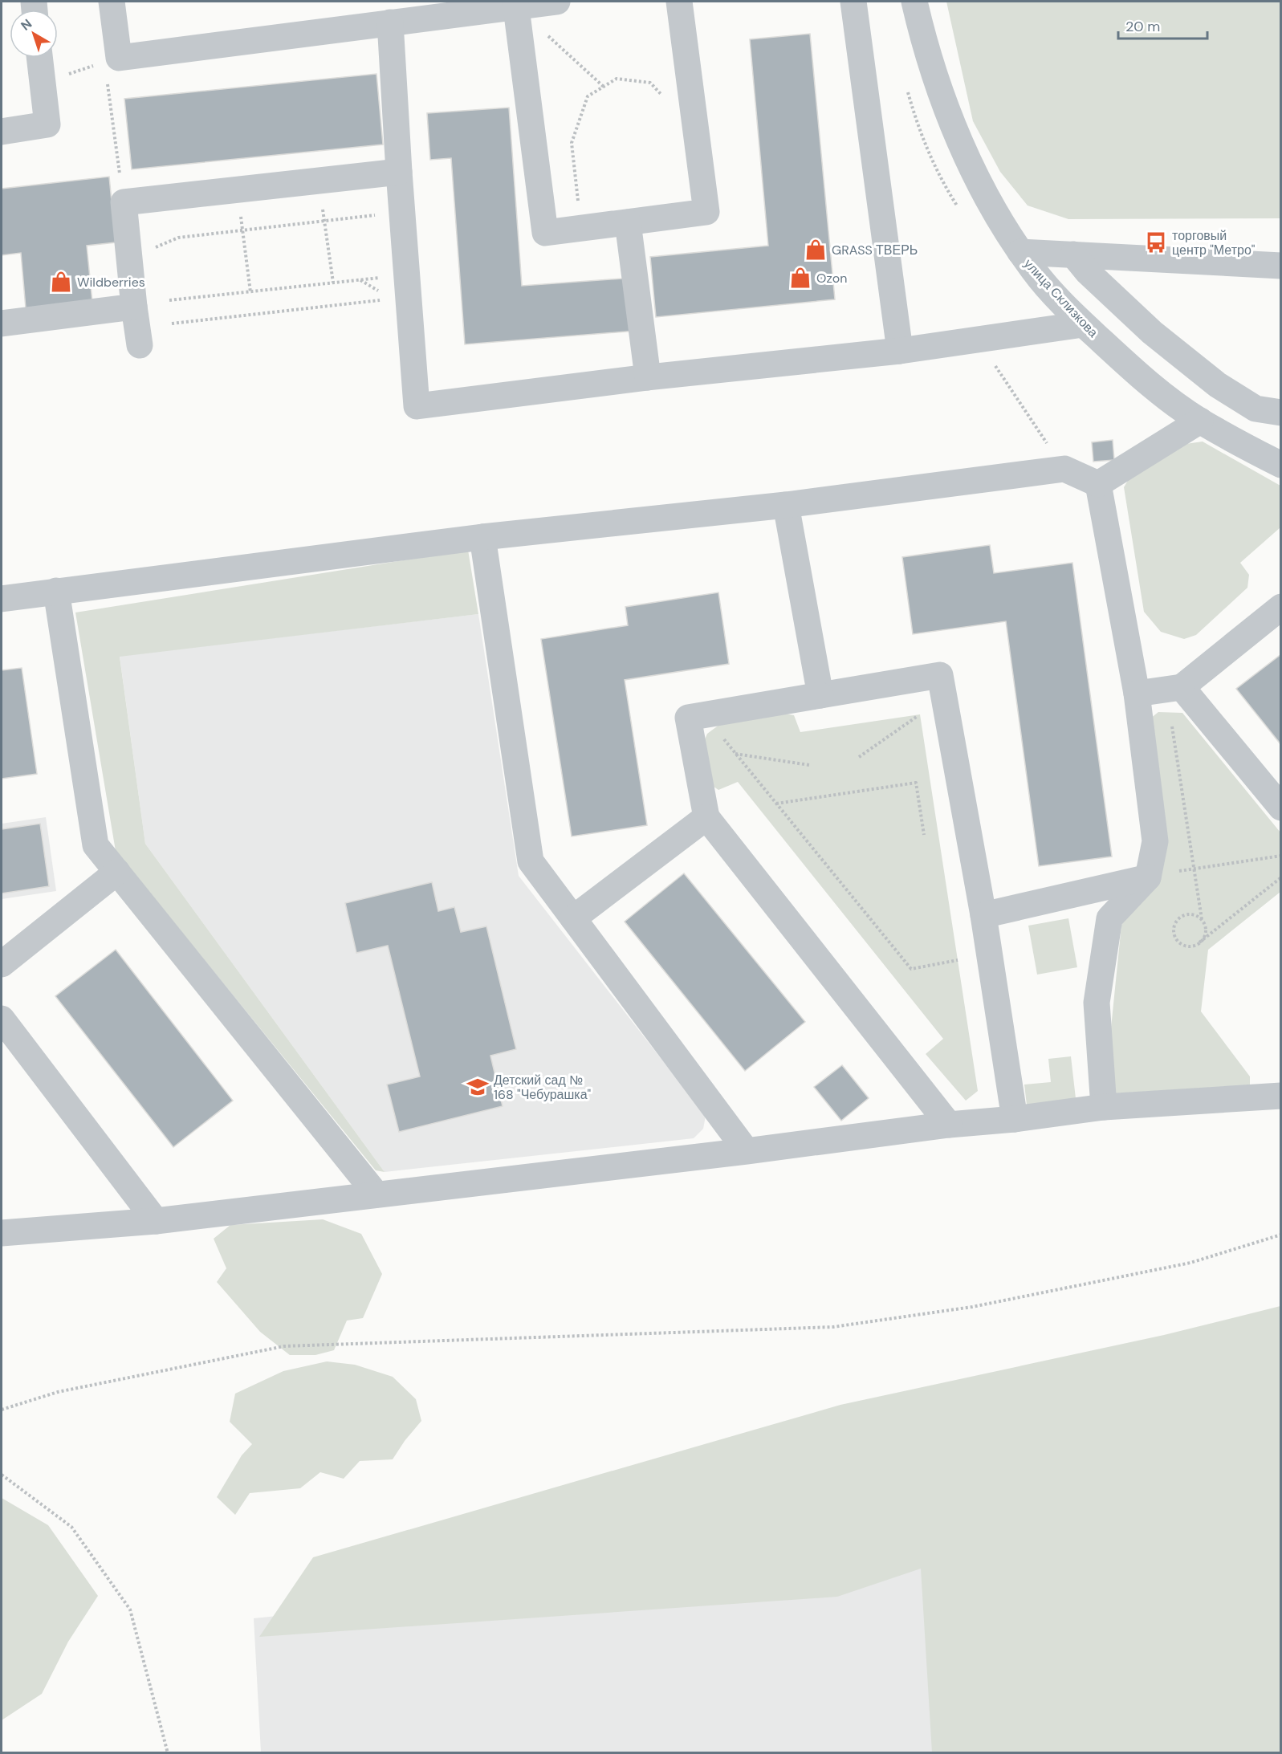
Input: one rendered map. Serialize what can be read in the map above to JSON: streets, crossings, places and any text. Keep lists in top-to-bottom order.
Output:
{
  "streets": {
    "street": ["улица Склизкова"]
  },
  "places": {
    "bus stop": ["торговый центр \"Метро\""],
    "shop": ["GRASS ТВЕРЬ", "Ozon", "Wildberries"],
    "school or university": ["Детский сад № 168 \"Чебурашка\""]
  },
  "scale_bar": "20 m",
  "north": "top left"
}
